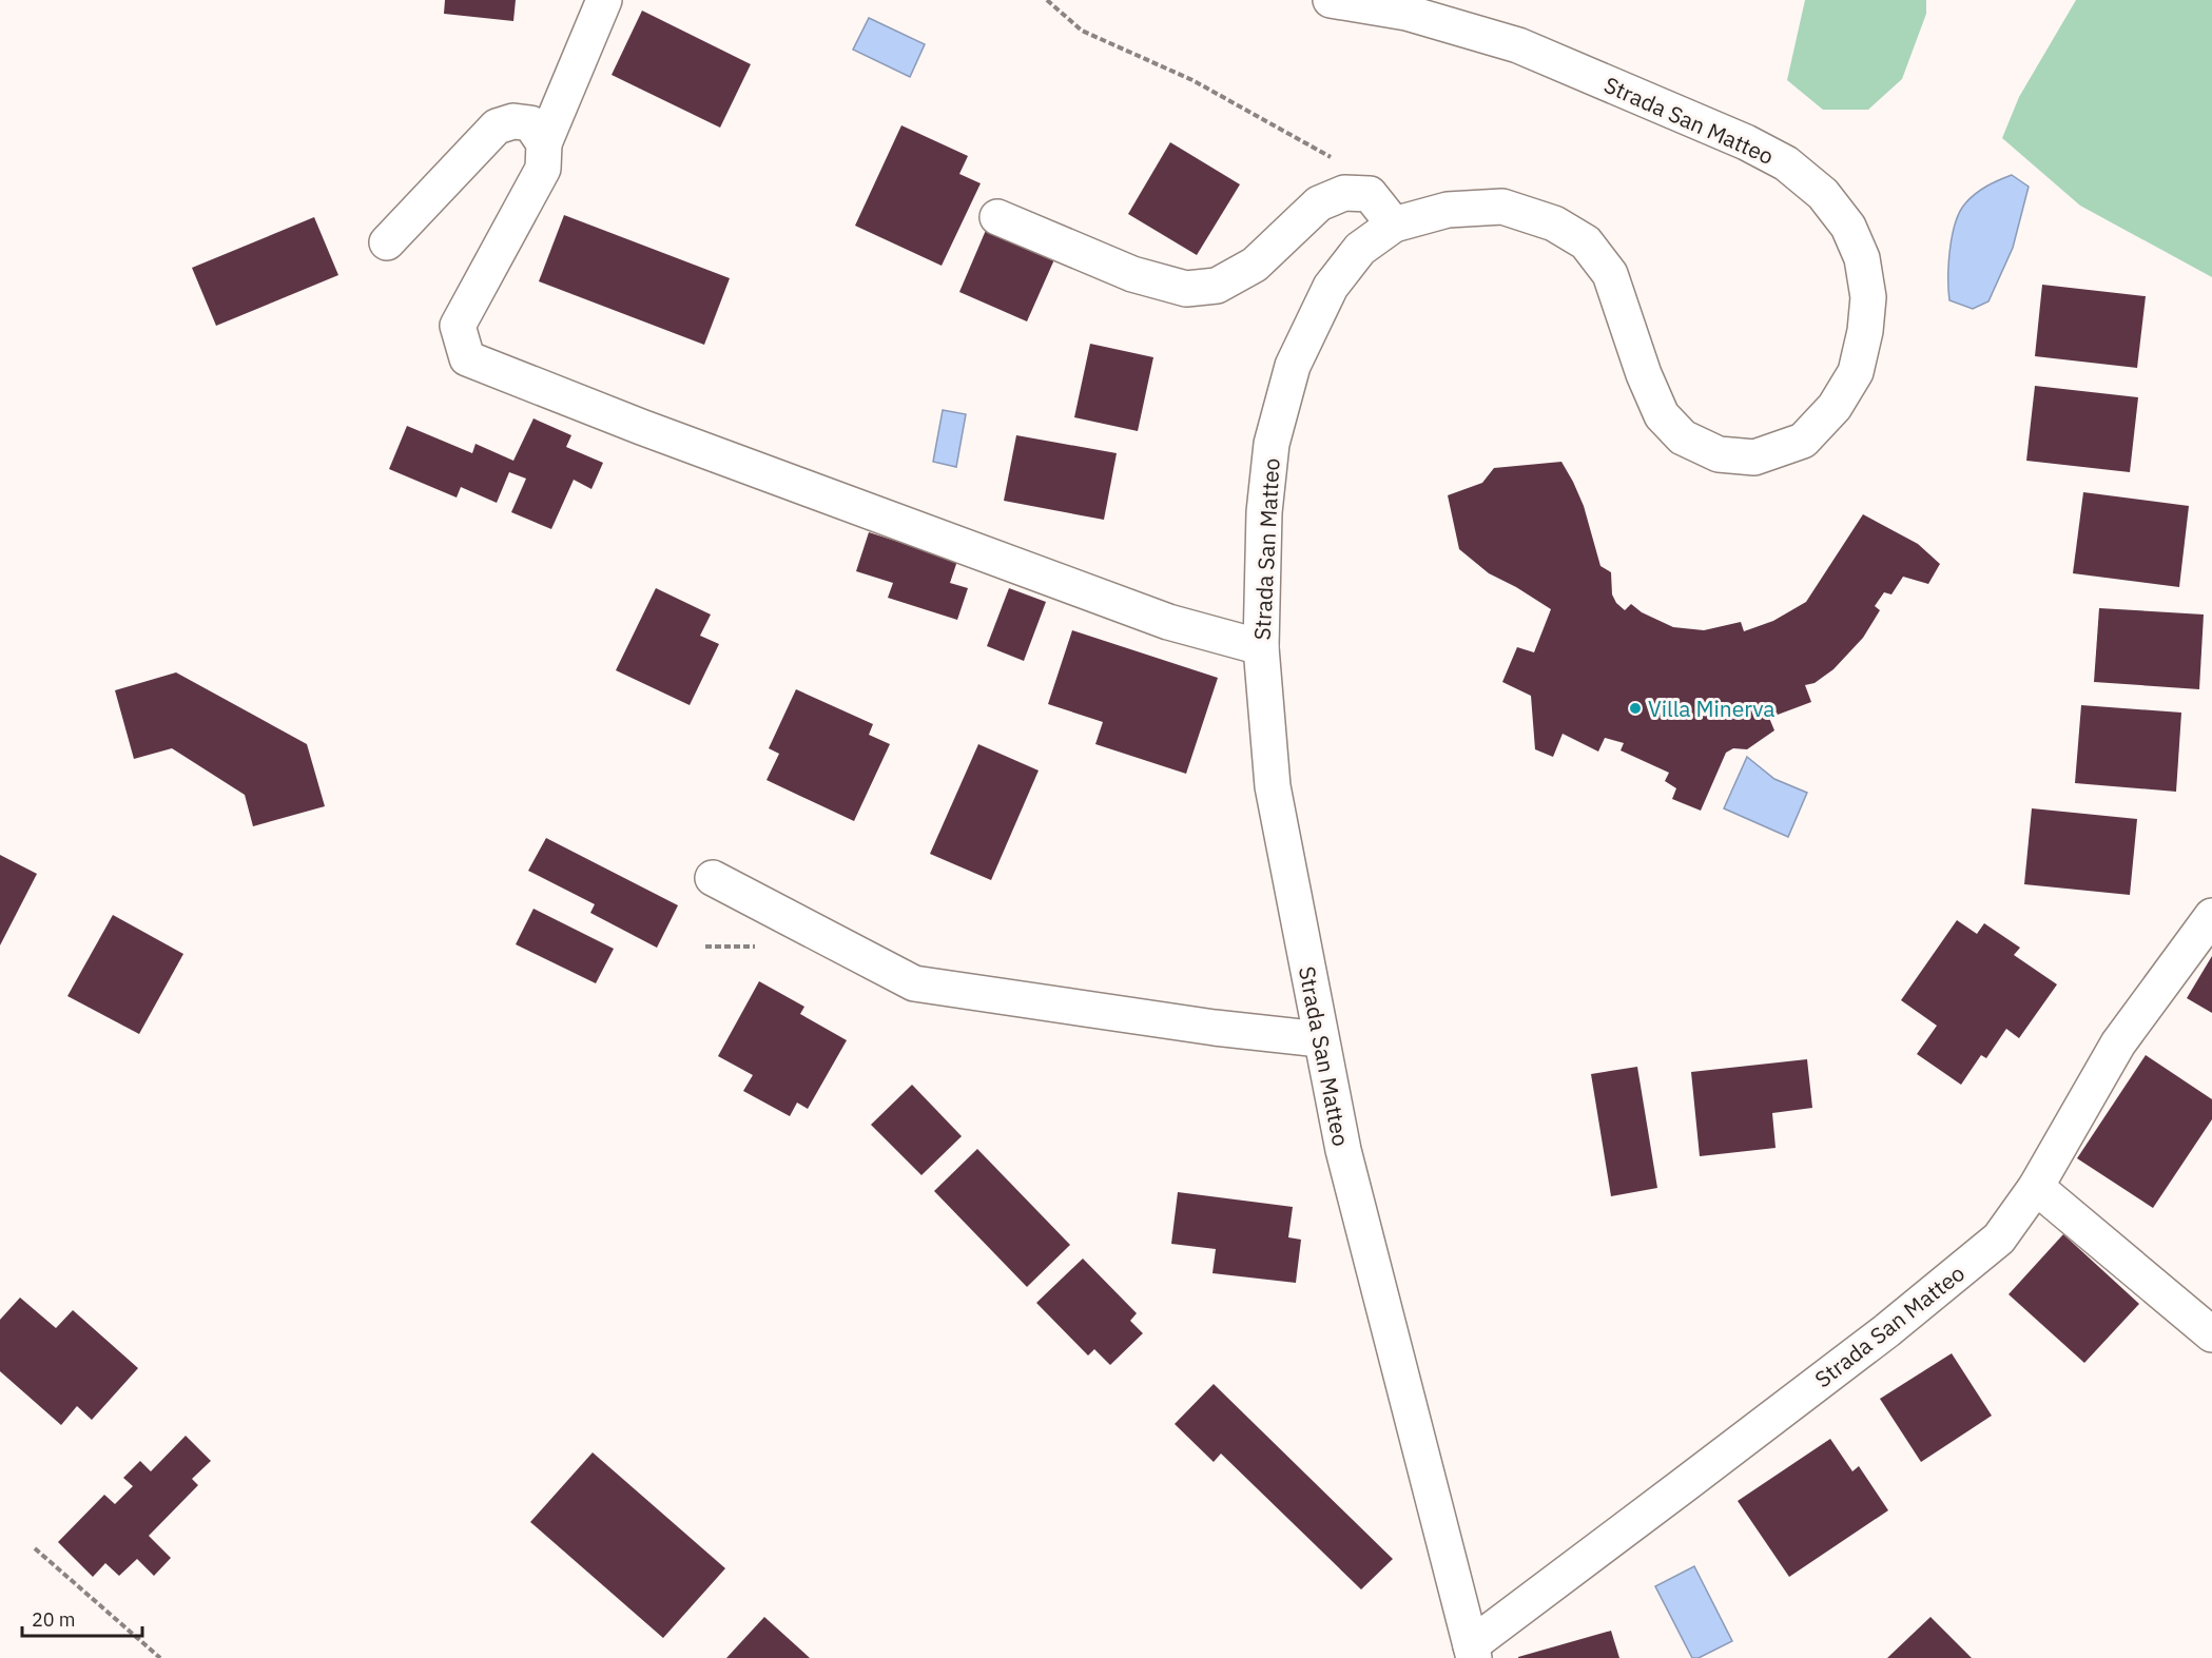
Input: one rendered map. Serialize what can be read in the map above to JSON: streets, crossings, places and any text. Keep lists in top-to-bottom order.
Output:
{
  "streets": {
    "street": ["Strada San Matteo"]
  },
  "places": ["Villa Minerva"],
  "scale_bar": "20 m"
}
